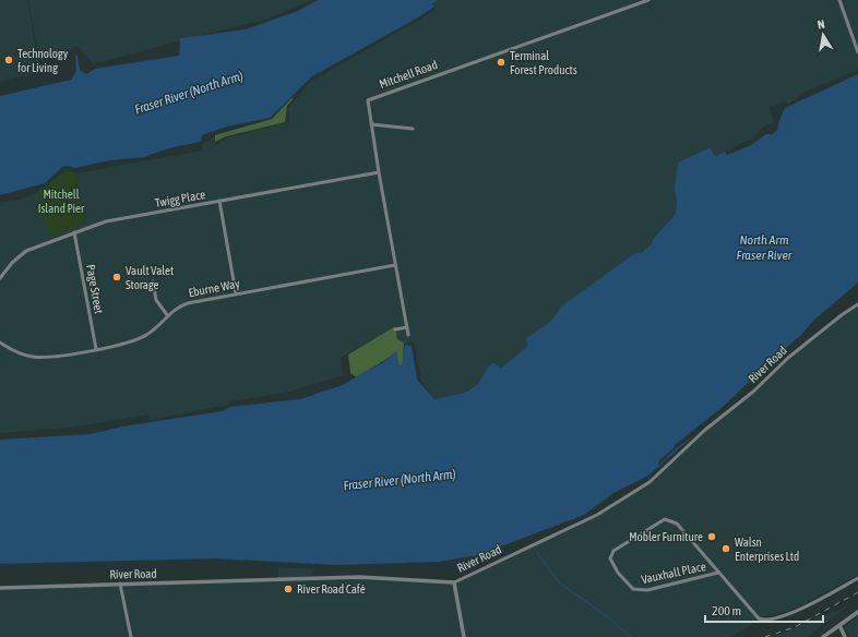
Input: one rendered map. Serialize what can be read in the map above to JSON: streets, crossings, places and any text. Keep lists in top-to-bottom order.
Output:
{
  "streets": {
    "street": [
      "Mitchell Road",
      "Twigg Place",
      "Eburne Way",
      "Page Street",
      "River Road",
      "Vauxhall Place"
    ]
  },
  "crossings": [
    ["Mitchell Road", "Twigg Place"],
    ["Mitchell Road", "Eburne Way"],
    ["Twigg Place", "Page Street"],
    ["Eburne Way", "Page Street"]
  ],
  "water": ["Fraser River (North Arm)", "North Arm Fraser River"],
  "parks": ["Mitchell Island Pier"],
  "places": [
    "Technology for Living",
    "Terminal Forest Products",
    "Vault Valet Storage",
    "Mobler Furniture",
    "Walsn Enterprises Ltd",
    "River Road Café"
  ],
  "scale_bar": "200 m",
  "north": "top"
}
